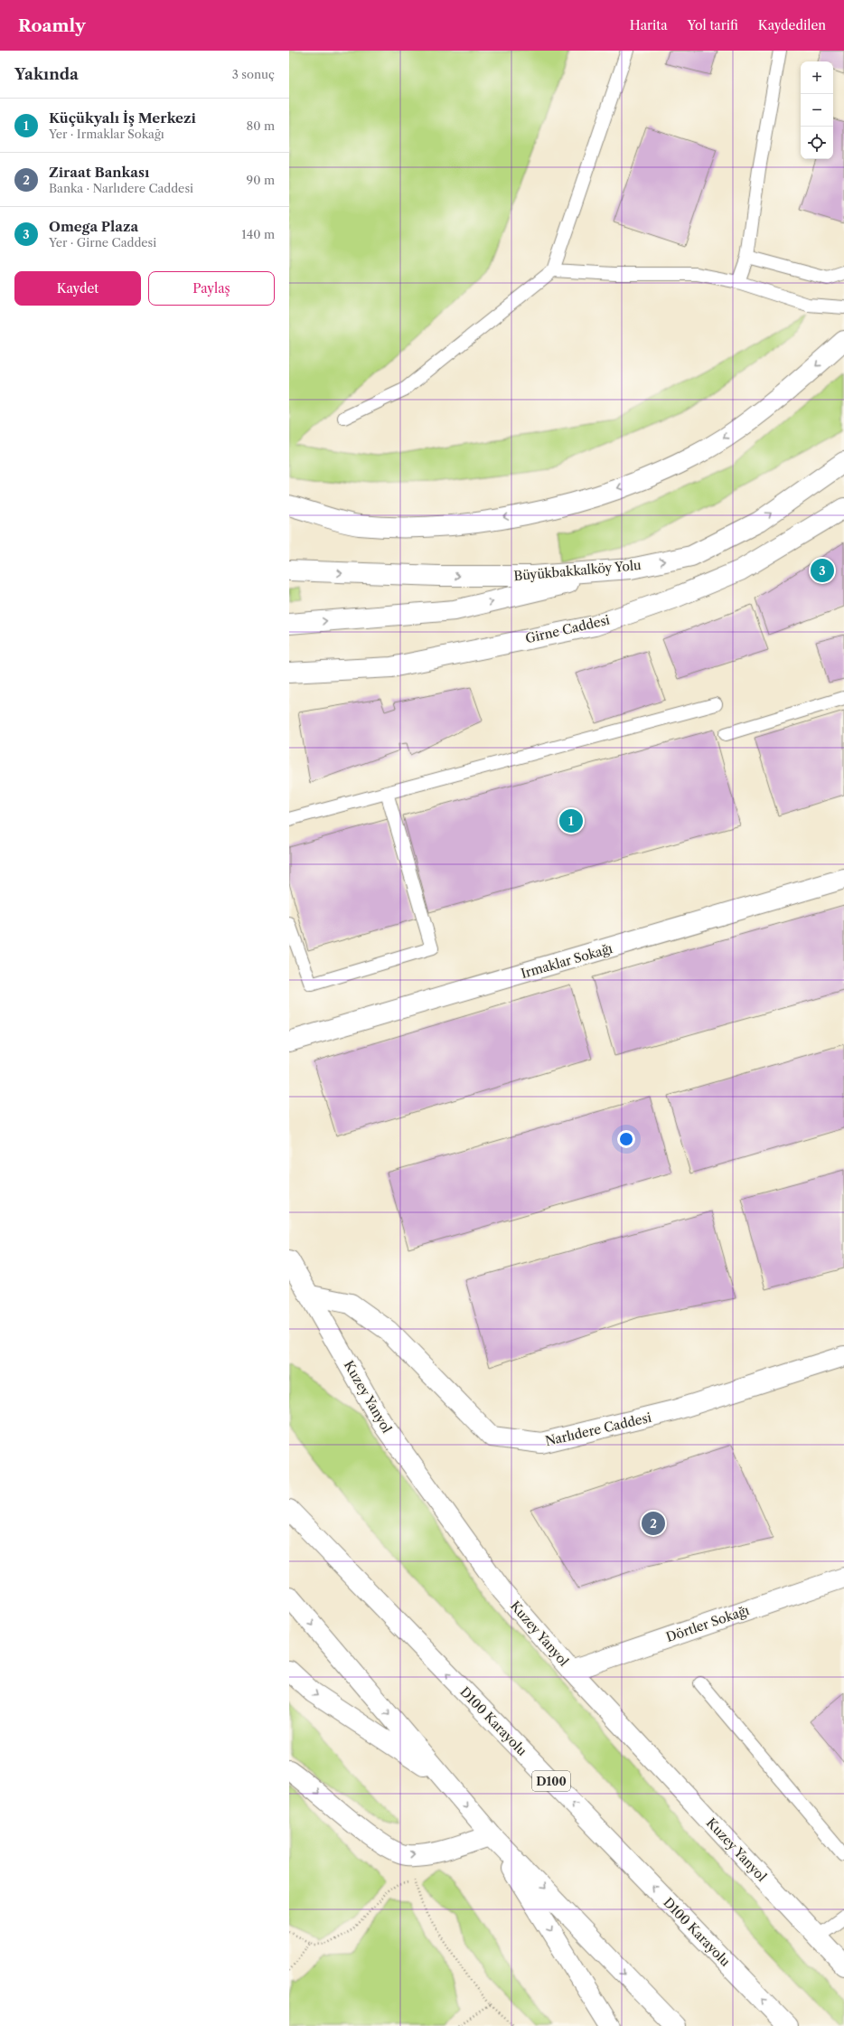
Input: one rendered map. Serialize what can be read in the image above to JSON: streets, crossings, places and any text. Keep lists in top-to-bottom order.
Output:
{
  "streets": {
    "main road": [
      "Büyükbakkalköy Yolu",
      "Girne Caddesi",
      "Irmaklar Sokağı",
      "Kuzey Yanyol",
      "Narlıdere Caddesi",
      "Dörtler Sokağı",
      "D100 Karayolu",
      "D100"
    ]
  },
  "crossings": [
    ["Kuzey Yanyol", "Narlıdere Caddesi"],
    ["Kuzey Yanyol", "Dörtler Sokağı"]
  ],
  "page": {
    "header": "Roamly",
    "nav": ["Harita", "Yol tarifi", "Kaydedilen"],
    "heading": ["Yakında", "3 sonuç"],
    "map_buttons": ["+", "−"],
    "list": [
      {
        "mark": "1",
        "name": "Küçükyalı İş Merkezi",
        "note": "Yer · Irmaklar Sokağı",
        "value": "80 m"
      },
      {
        "mark": "2",
        "name": "Ziraat Bankası",
        "note": "Banka · Narlıdere Caddesi",
        "value": "90 m"
      },
      {
        "mark": "3",
        "name": "Omega Plaza",
        "note": "Yer · Girne Caddesi",
        "value": "140 m"
      }
    ],
    "buttons": ["Kaydet", "Paylaş"],
    "pins": ["3", "1", "2"]
  }
}
